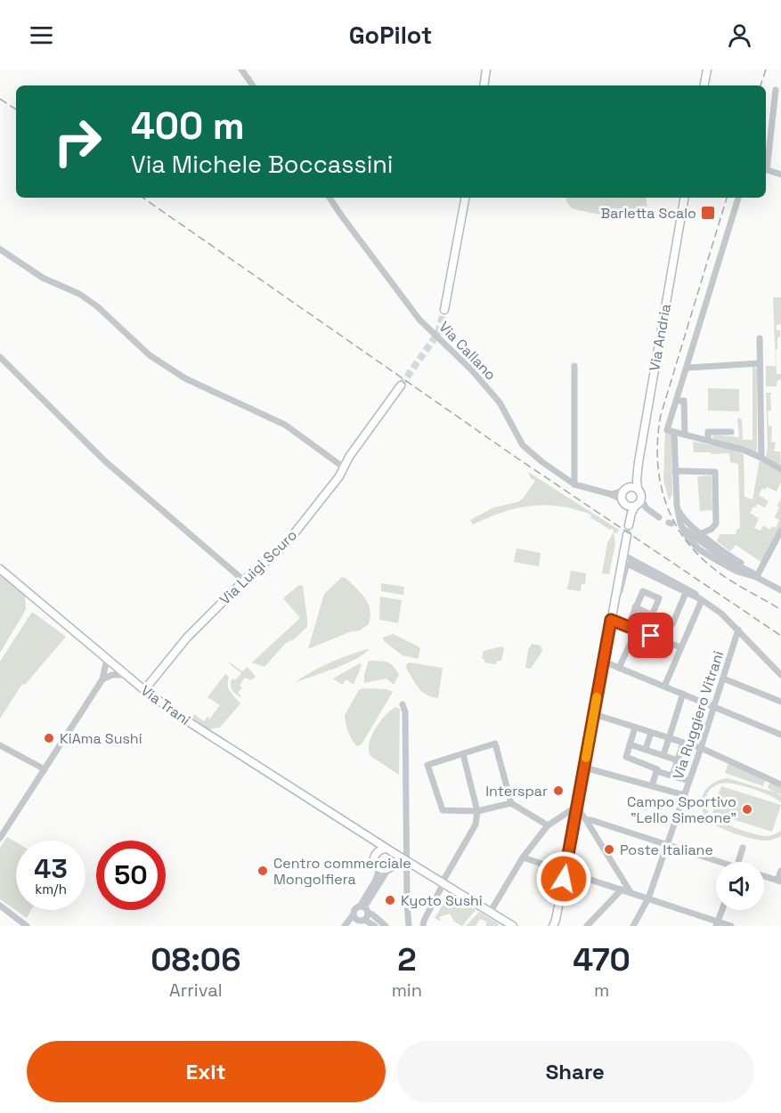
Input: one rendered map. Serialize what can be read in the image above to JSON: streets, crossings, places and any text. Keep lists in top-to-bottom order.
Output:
{
  "streets": {
    "main road": ["Via Andria", "Via Luigi Scuro", "Via Trani"],
    "street": ["Via Callano", "Via Ruggiero Vitrani"]
  },
  "crossings": [
    ["Via Luigi Scuro", "Via Trani"]
  ],
  "places": {
    "transit": ["Barletta Scalo"],
    "other": [
      "KiAma Sushi",
      "Interspar",
      "Campo Sportivo \"Lello Simeone\"",
      "Poste Italiane",
      "Centro commerciale Mongolfiera",
      "Kyoto Sushi"
    ]
  },
  "page": {
    "header": "GoPilot",
    "turn": ["400 m", "Via Michele Boccassini"],
    "speed": "43 km/h",
    "limit": "50",
    "eta": [
      "08:06",
      "Arrival",
      "2",
      "min",
      "470",
      "m"
    ],
    "buttons": ["Exit", "Share"]
  }
}
